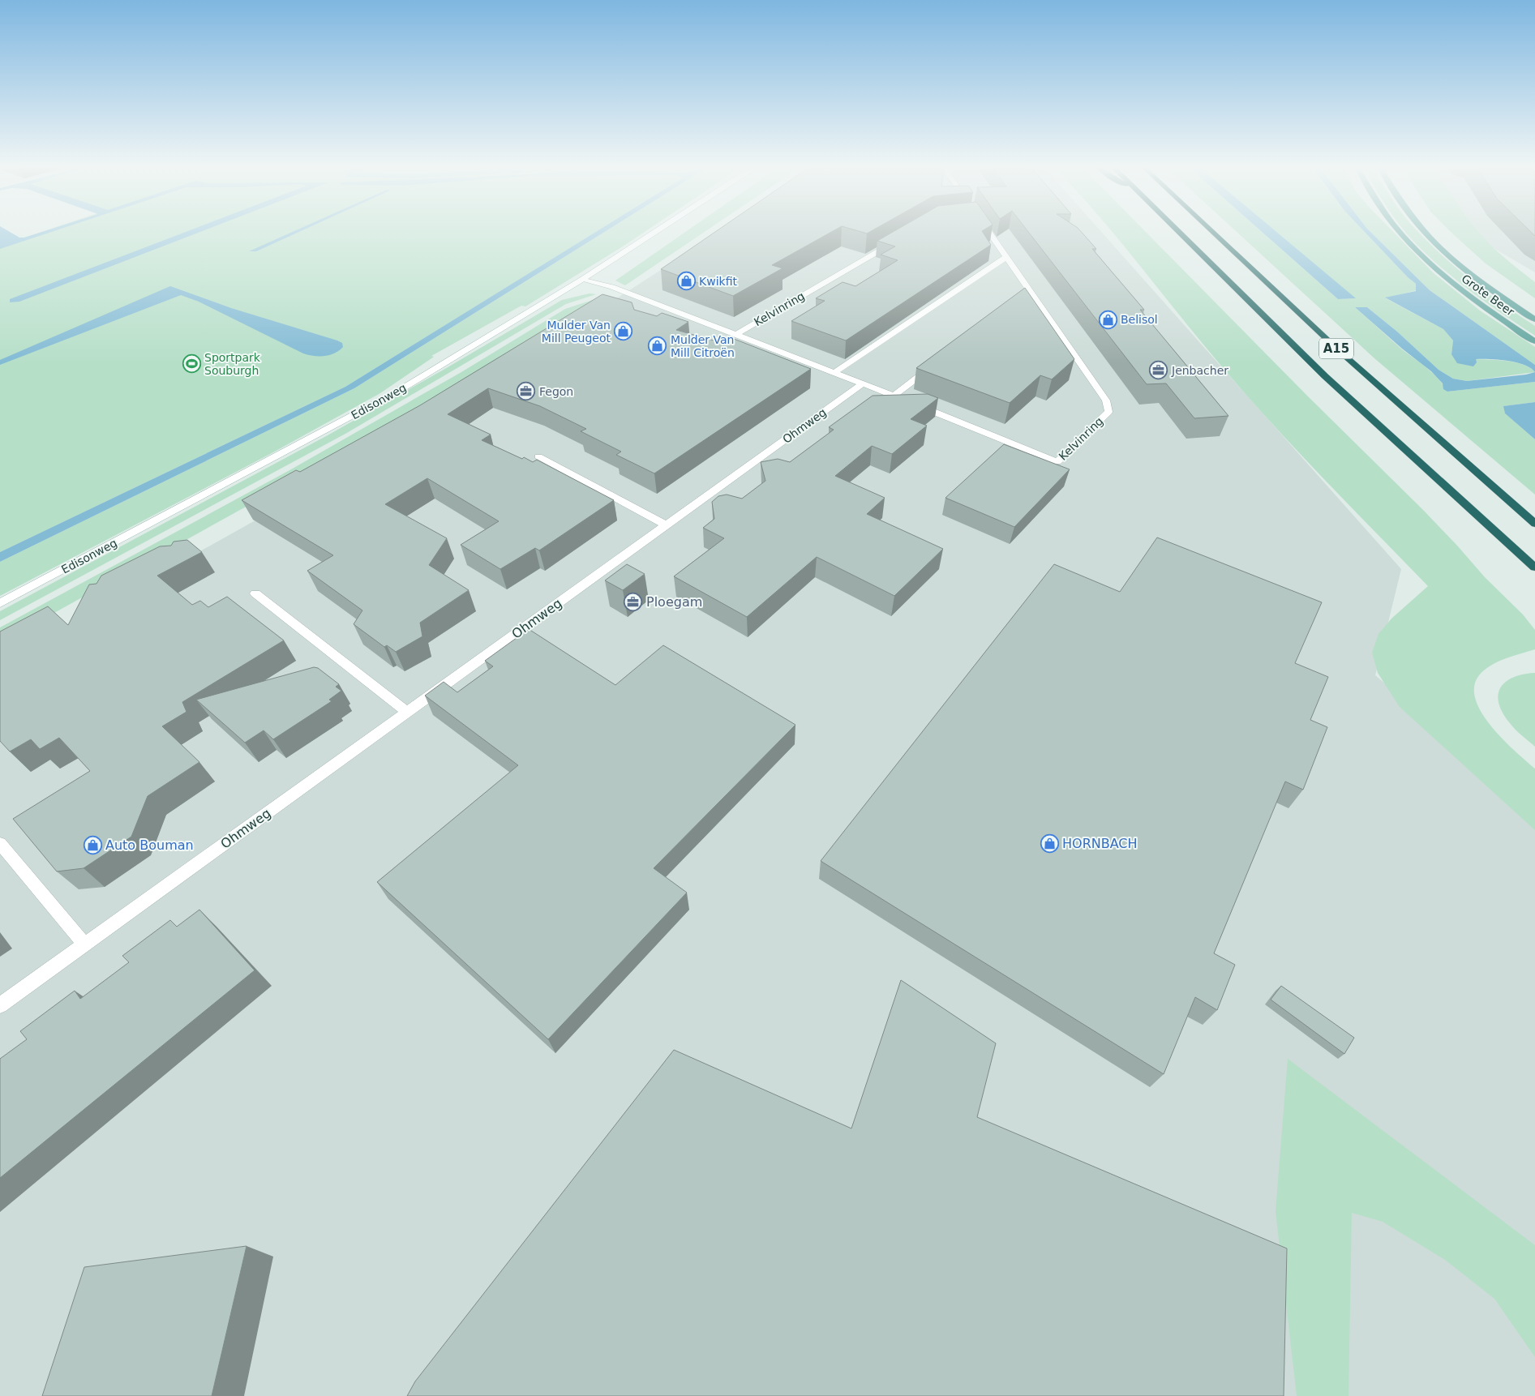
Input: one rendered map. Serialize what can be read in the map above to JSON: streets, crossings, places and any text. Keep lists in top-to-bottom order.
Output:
{
  "streets": {
    "highway": ["A15"],
    "main road": ["Grote Beer"],
    "street": ["Kelvinring", "Edisonweg", "Ohmweg"]
  },
  "crossings": [
    ["Kelvinring", "Edisonweg"],
    ["Kelvinring", "Ohmweg"]
  ],
  "places": {
    "shop": [
      "Kwikfit",
      "Belisol",
      "Mulder Van Mill Peugeot",
      "Mulder Van Mill Citroën",
      "HORNBACH",
      "Auto Bouman"
    ],
    "sports": ["Sportpark Souburgh"],
    "office": ["Jenbacher", "Fegon", "Ploegam"]
  }
}
